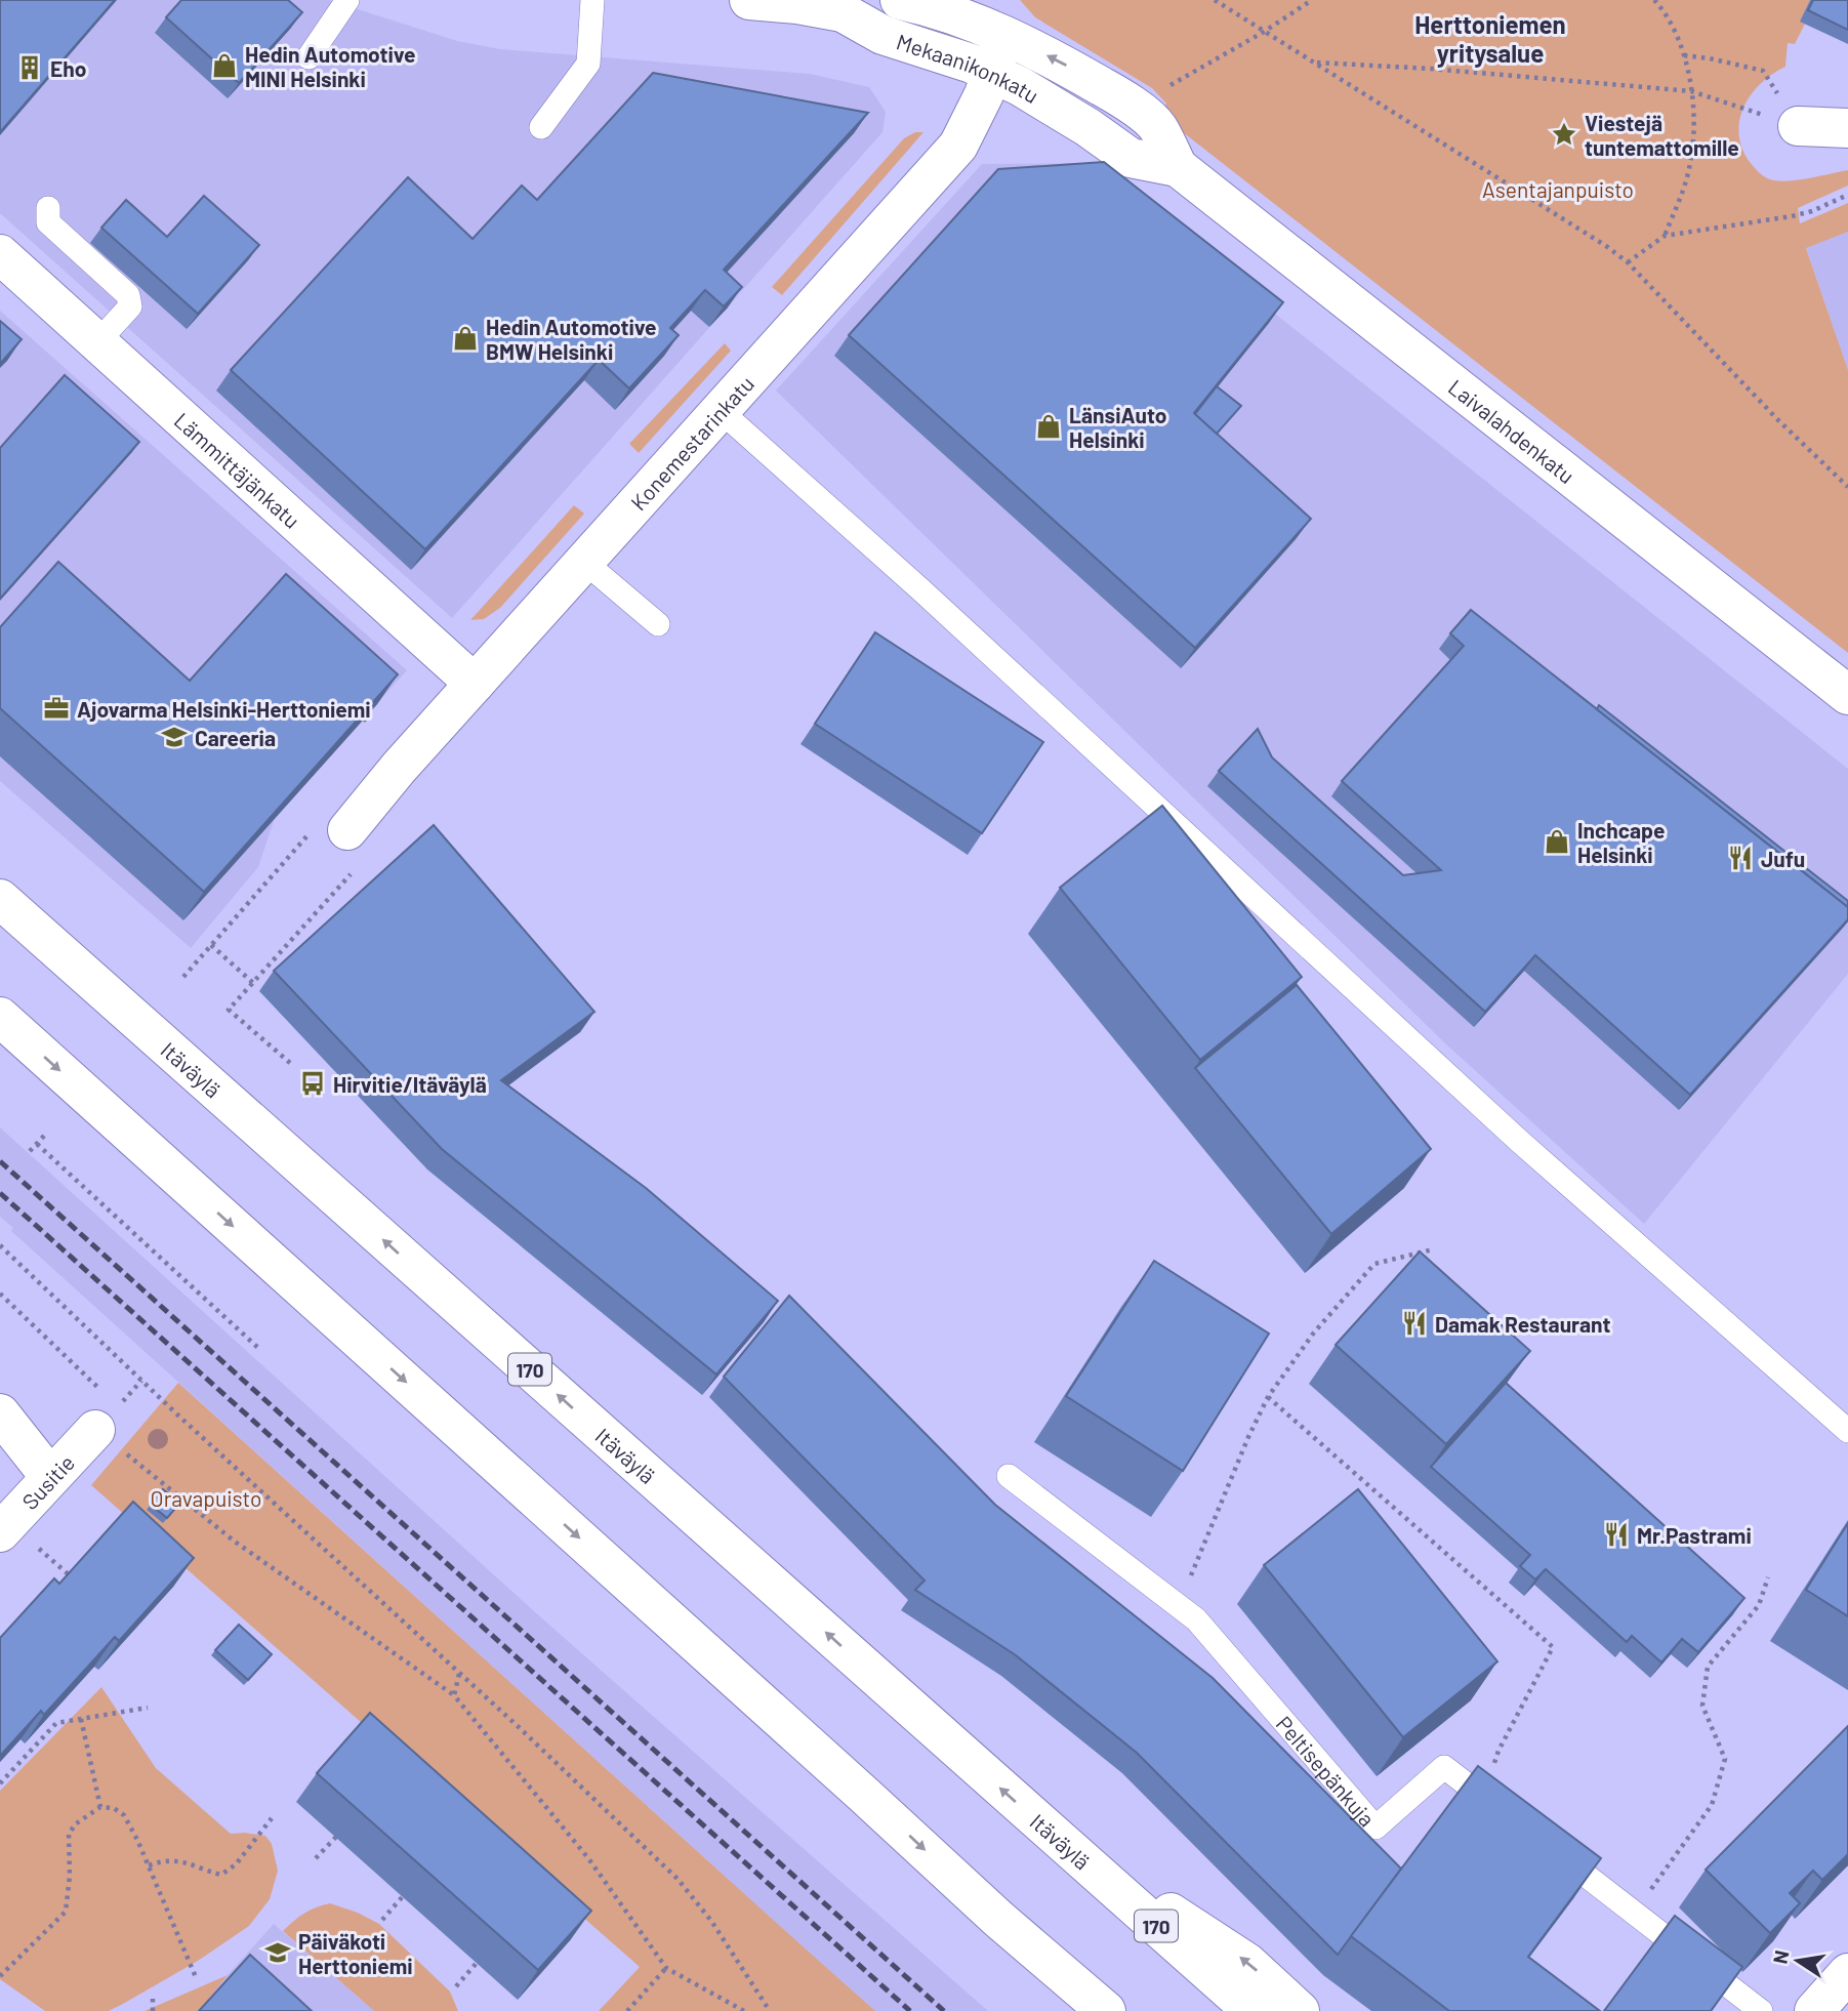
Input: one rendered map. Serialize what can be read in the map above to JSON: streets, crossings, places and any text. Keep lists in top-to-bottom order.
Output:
{
  "streets": {
    "main road": [
      "Mekaanikonkatu",
      "Laivalahdenkatu",
      "Konemestarinkatu",
      "Lämmittäjänkatu",
      "Itäväylä",
      "170",
      "Susitie"
    ],
    "lane": ["Peltisepänkuja"]
  },
  "crossings": [
    ["Mekaanikonkatu", "Laivalahdenkatu"],
    ["Mekaanikonkatu", "Konemestarinkatu"],
    ["Konemestarinkatu", "Lämmittäjänkatu"]
  ],
  "districts": ["Herttoniemen yritysalue"],
  "parks": ["Asentajanpuisto", "Oravapuisto"],
  "places": {
    "shop": [
      "Hedin Automotive MINI Helsinki",
      "Hedin Automotive BMW Helsinki",
      "LänsiAuto Helsinki",
      "Inchcape Helsinki"
    ],
    "building": ["Eho"],
    "place": ["Viestejä tuntemattomille"],
    "office": ["Ajovarma Helsinki-Herttoniemi"],
    "school or university": ["Careeria", "Päiväkoti Herttoniemi"],
    "restaurant": ["Jufu", "Damak Restaurant", "Mr.Pastrami"],
    "bus stop": ["Hirvitie/Itäväylä"]
  },
  "north": "left"
}
